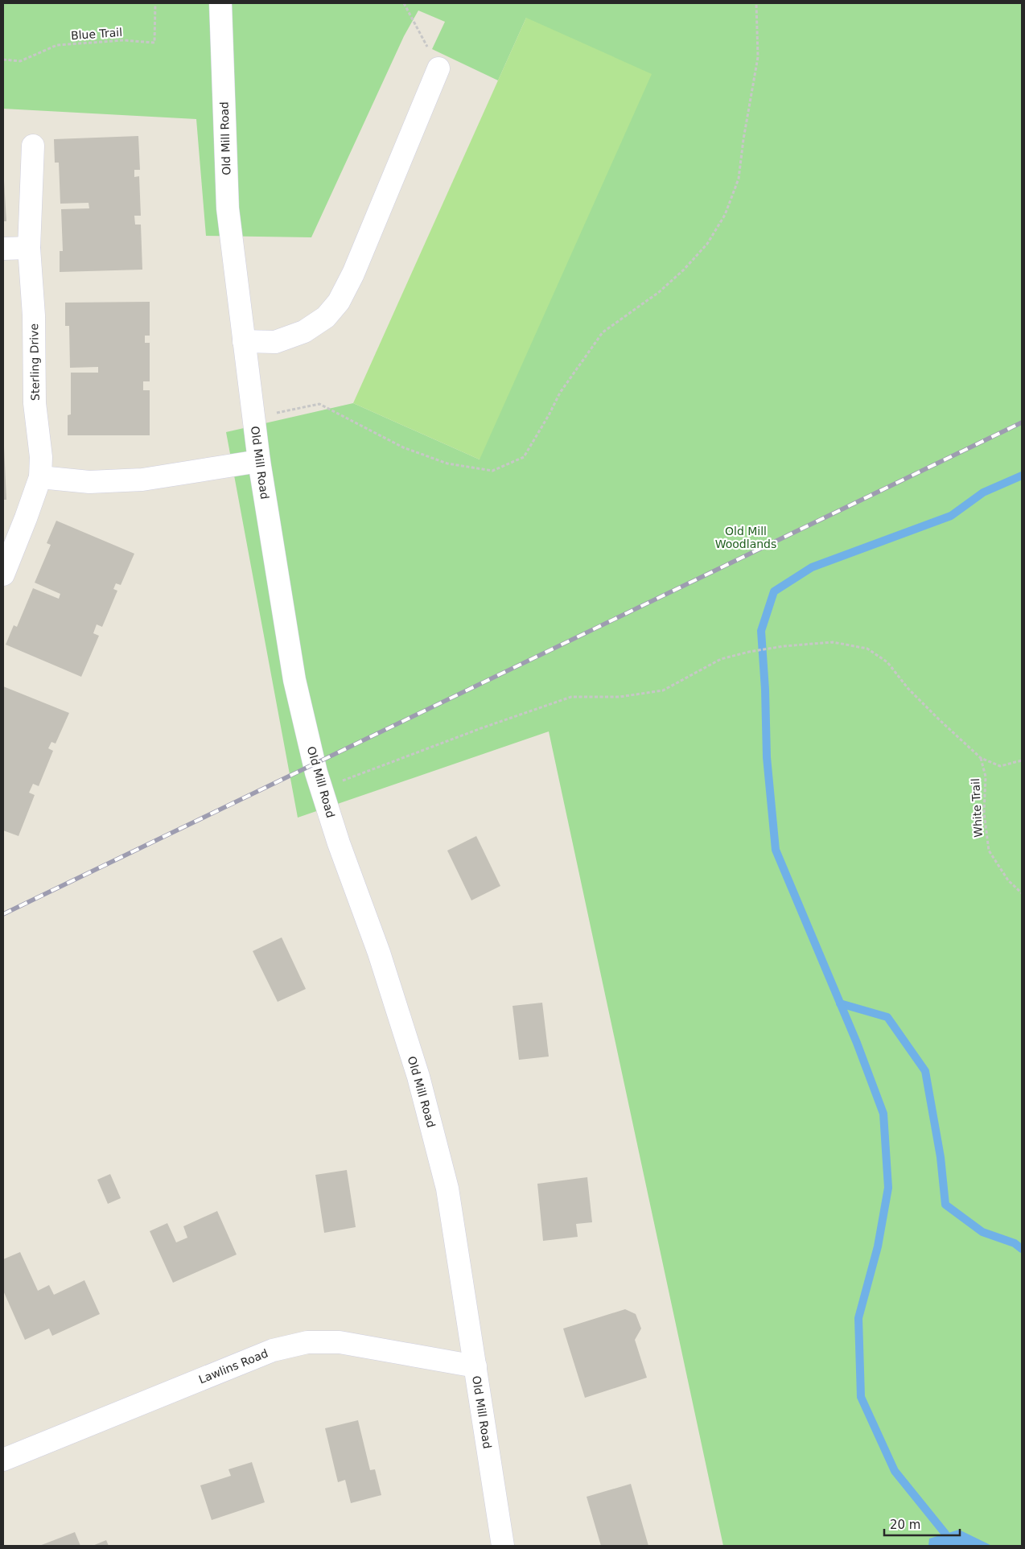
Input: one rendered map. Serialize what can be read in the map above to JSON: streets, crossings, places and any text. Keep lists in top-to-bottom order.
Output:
{
  "streets": {
    "street": ["Old Mill Road", "Sterling Drive", "Lawlins Road"],
    "path": ["Blue Trail", "White Trail"]
  },
  "crossings": [
    ["Old Mill Road", "Lawlins Road"]
  ],
  "parks": ["Old Mill Woodlands"],
  "scale_bar": "20 m"
}
